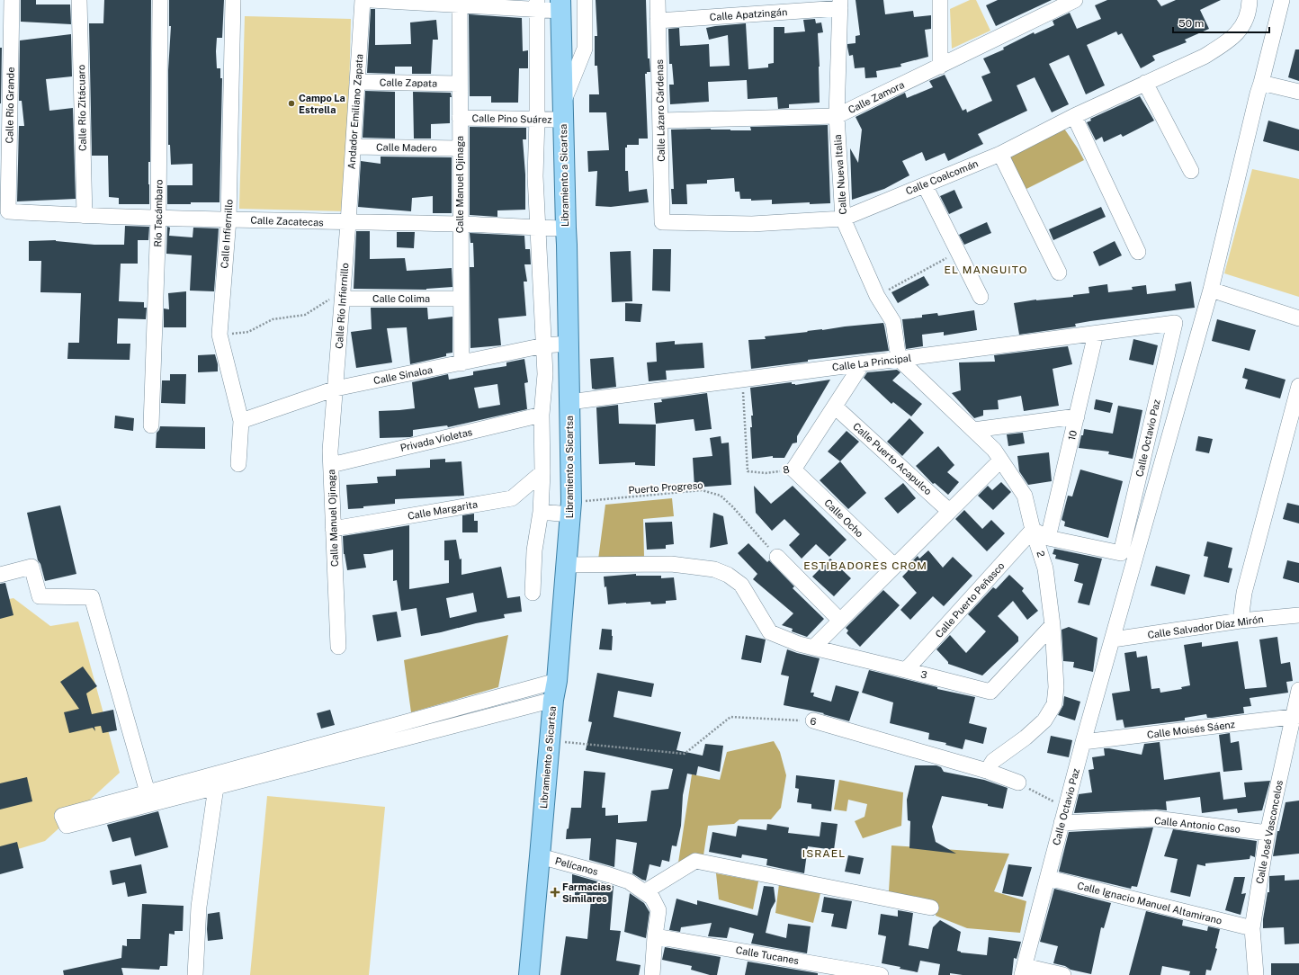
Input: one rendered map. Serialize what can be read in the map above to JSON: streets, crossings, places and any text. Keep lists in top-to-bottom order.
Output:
{
  "streets": {
    "main road": ["Libramiento a Sicartsa"],
    "street": [
      "Calle Apatzingán",
      "Calle Zapata",
      "Calle Zamora",
      "Calle Río Grande",
      "Calle Río Zitácuaro",
      "Calle Lázaro Cárdenas",
      "Andador Emiliano Zapata",
      "Calle Pino Suárez",
      "Calle Madero",
      "Calle Nueva Italia",
      "Calle Coalcomán",
      "Calle Manuel Ojinaga",
      "Río Tacámbaro",
      "Calle Zacatecas",
      "Calle Infiernillo",
      "Calle Colima",
      "Calle Río Infiernillo",
      "Calle La Principal",
      "Calle Sinaloa",
      "10",
      "Calle Octavio Paz",
      "Privada Violetas",
      "Calle Puerto Acapulco",
      "8",
      "Calle Margarita",
      "Calle Ocho",
      "2",
      "Calle Puerto Peñasco",
      "Calle Salvador Díaz Mirón",
      "3",
      "6",
      "Calle Moisés Sáenz",
      "Calle Antonio Caso",
      "Calle José Vasconcelos",
      "Pelícanos",
      "Calle Ignacio Manuel Altamirano",
      "Calle Tucanes"
    ],
    "path": ["Puerto Progreso"]
  },
  "crossings": [
    ["Calle Apatzingán", "Calle Lázaro Cárdenas"],
    ["Calle Apatzingán", "Calle Nueva Italia"],
    ["Calle Zapata", "Andador Emiliano Zapata"],
    ["Calle Zapata", "Calle Manuel Ojinaga"],
    ["Calle Zamora", "Calle Lázaro Cárdenas"],
    ["Calle Zamora", "Calle Nueva Italia"],
    ["Calle Río Grande", "Calle Zacatecas"],
    ["Calle Río Zitácuaro", "Calle Zacatecas"],
    ["Calle Lázaro Cárdenas", "Calle Coalcomán"],
    ["Andador Emiliano Zapata", "Calle Madero"],
    ["Andador Emiliano Zapata", "Calle Zacatecas"],
    ["Andador Emiliano Zapata", "Calle Río Infiernillo"],
    ["Calle Pino Suárez", "Libramiento a Sicartsa"],
    ["Calle Pino Suárez", "Calle Manuel Ojinaga"],
    ["Calle Madero", "Calle Manuel Ojinaga"],
    ["Calle Nueva Italia", "Calle Coalcomán"],
    ["Calle Nueva Italia", "Calle La Principal"],
    ["Calle Nueva Italia", "2"],
    ["Libramiento a Sicartsa", "Calle Zacatecas"],
    ["Libramiento a Sicartsa", "Calle La Principal"],
    ["Libramiento a Sicartsa", "Calle Sinaloa"],
    ["Libramiento a Sicartsa", "Puerto Progreso"],
    ["Libramiento a Sicartsa", "3"],
    ["Libramiento a Sicartsa", "6"],
    ["Libramiento a Sicartsa", "Pelícanos"],
    ["Calle Manuel Ojinaga", "Calle Zacatecas"],
    ["Calle Manuel Ojinaga", "Calle Colima"],
    ["Calle Manuel Ojinaga", "Calle Río Infiernillo"],
    ["Calle Manuel Ojinaga", "Calle Sinaloa"],
    ["Calle Manuel Ojinaga", "Privada Violetas"],
    ["Calle Manuel Ojinaga", "Calle Margarita"],
    ["Río Tacámbaro", "Calle Zacatecas"],
    ["Calle Zacatecas", "Calle Infiernillo"],
    ["Calle Zacatecas", "Calle Río Infiernillo"],
    ["Calle Infiernillo", "Calle Sinaloa"],
    ["Calle Colima", "Calle Río Infiernillo"],
    ["Calle Río Infiernillo", "Calle Sinaloa"],
    ["Calle La Principal", "10"],
    ["Calle La Principal", "Calle Octavio Paz"],
    ["Calle La Principal", "8"],
    ["Calle La Principal", "2"],
    ["10", "Calle Octavio Paz"],
    ["Calle Octavio Paz", "Calle Salvador Díaz Mirón"],
    ["Calle Octavio Paz", "Calle Moisés Sáenz"],
    ["Calle Octavio Paz", "Calle Antonio Caso"],
    ["Calle Octavio Paz", "Calle Ignacio Manuel Altamirano"],
    ["Calle Puerto Acapulco", "8"],
    ["8", "Calle Ocho"],
    ["2", "Calle Puerto Peñasco"],
    ["2", "3"],
    ["2", "6"],
    ["Calle Puerto Peñasco", "3"],
    ["Calle Moisés Sáenz", "Calle José Vasconcelos"],
    ["Calle Antonio Caso", "Calle José Vasconcelos"],
    ["Calle José Vasconcelos", "Calle Ignacio Manuel Altamirano"],
    ["Pelícanos", "Calle Tucanes"]
  ],
  "districts": ["EL MANGUITO", "ESTIBADORES CROM", "ISRAEL"],
  "places": {
    "other": ["Campo La Estrella"],
    "health": ["Farmacias Similares"]
  },
  "scale_bar": "50 m"
}
